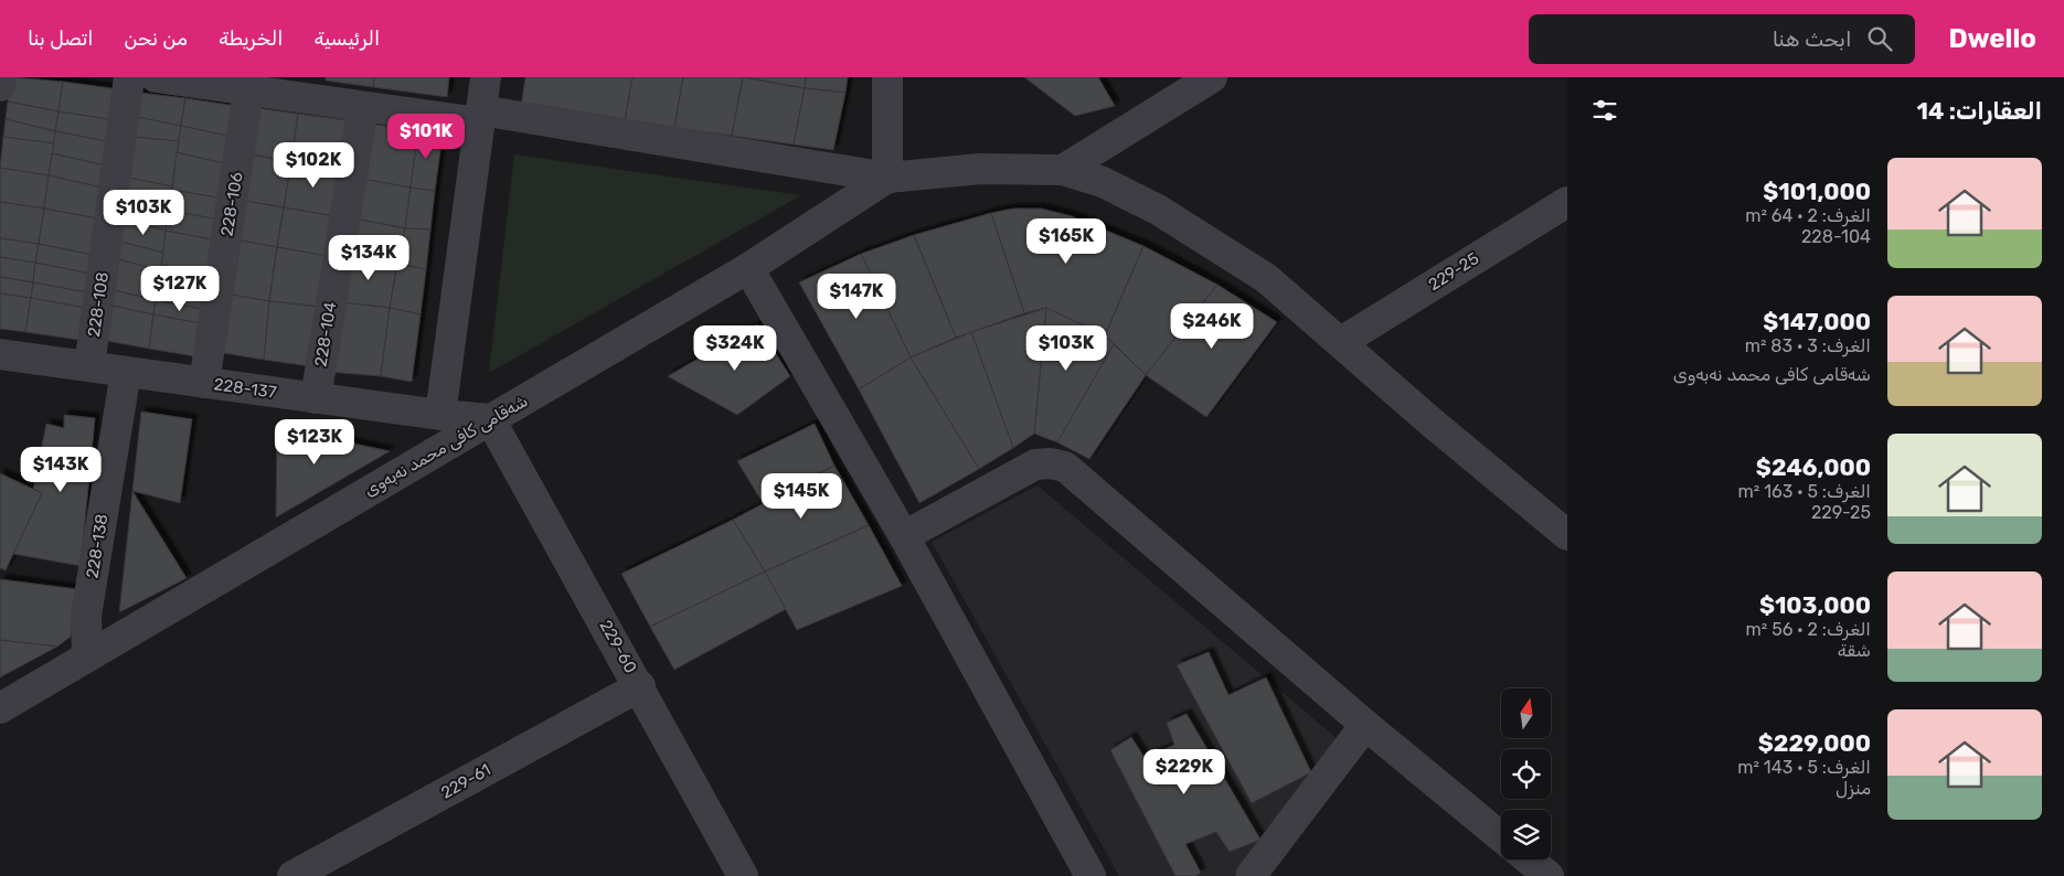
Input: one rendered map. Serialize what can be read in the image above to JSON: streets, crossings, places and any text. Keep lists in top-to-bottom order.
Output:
{
  "streets": {
    "street": [
      "228-106",
      "229-25",
      "228-108",
      "228-104",
      "228-137",
      "شەقامی کافی محمد نەبەوی",
      "228-138",
      "229-60",
      "229-61"
    ]
  },
  "crossings": [
    ["228-106", "228-137"],
    ["228-108", "228-137"],
    ["228-104", "228-137"],
    ["228-137", "شەقامی کافی محمد نەبەوی"],
    ["228-137", "228-138"],
    ["228-137", "229-60"],
    ["شەقامی کافی محمد نەبەوی", "228-138"],
    ["شەقامی کافی محمد نەبەوی", "229-60"],
    ["229-60", "229-61"]
  ],
  "north": "top",
  "page": {
    "header": "Dwello",
    "search": "ابحث هنا",
    "nav": [
      "الرئيسية",
      "الخريطة",
      "من نحن",
      "اتصل بنا"
    ],
    "heading": "العقارات: 14",
    "price": [
      "$101K",
      "$102K",
      "$103K",
      "$165K",
      "$134K",
      "$127K",
      "$147K",
      "$246K",
      "$324K",
      "$103K",
      "$123K",
      "$143K",
      "$145K",
      "$229K"
    ],
    "list": [
      {
        "name": "$101,000",
        "note": "الغرف: 2 · 64 m² · 228-104"
      },
      {
        "name": "$147,000",
        "note": "الغرف: 3 · 83 m² · شەقامی کافی محمد نەبەوی"
      },
      {
        "name": "$246,000",
        "note": "الغرف: 5 · 163 m² · 229-25"
      },
      {
        "name": "$103,000",
        "note": "الغرف: 2 · 56 m² · شقة"
      },
      {
        "name": "$229,000",
        "note": "الغرف: 5 · 143 m² · منزل"
      }
    ]
  }
}
